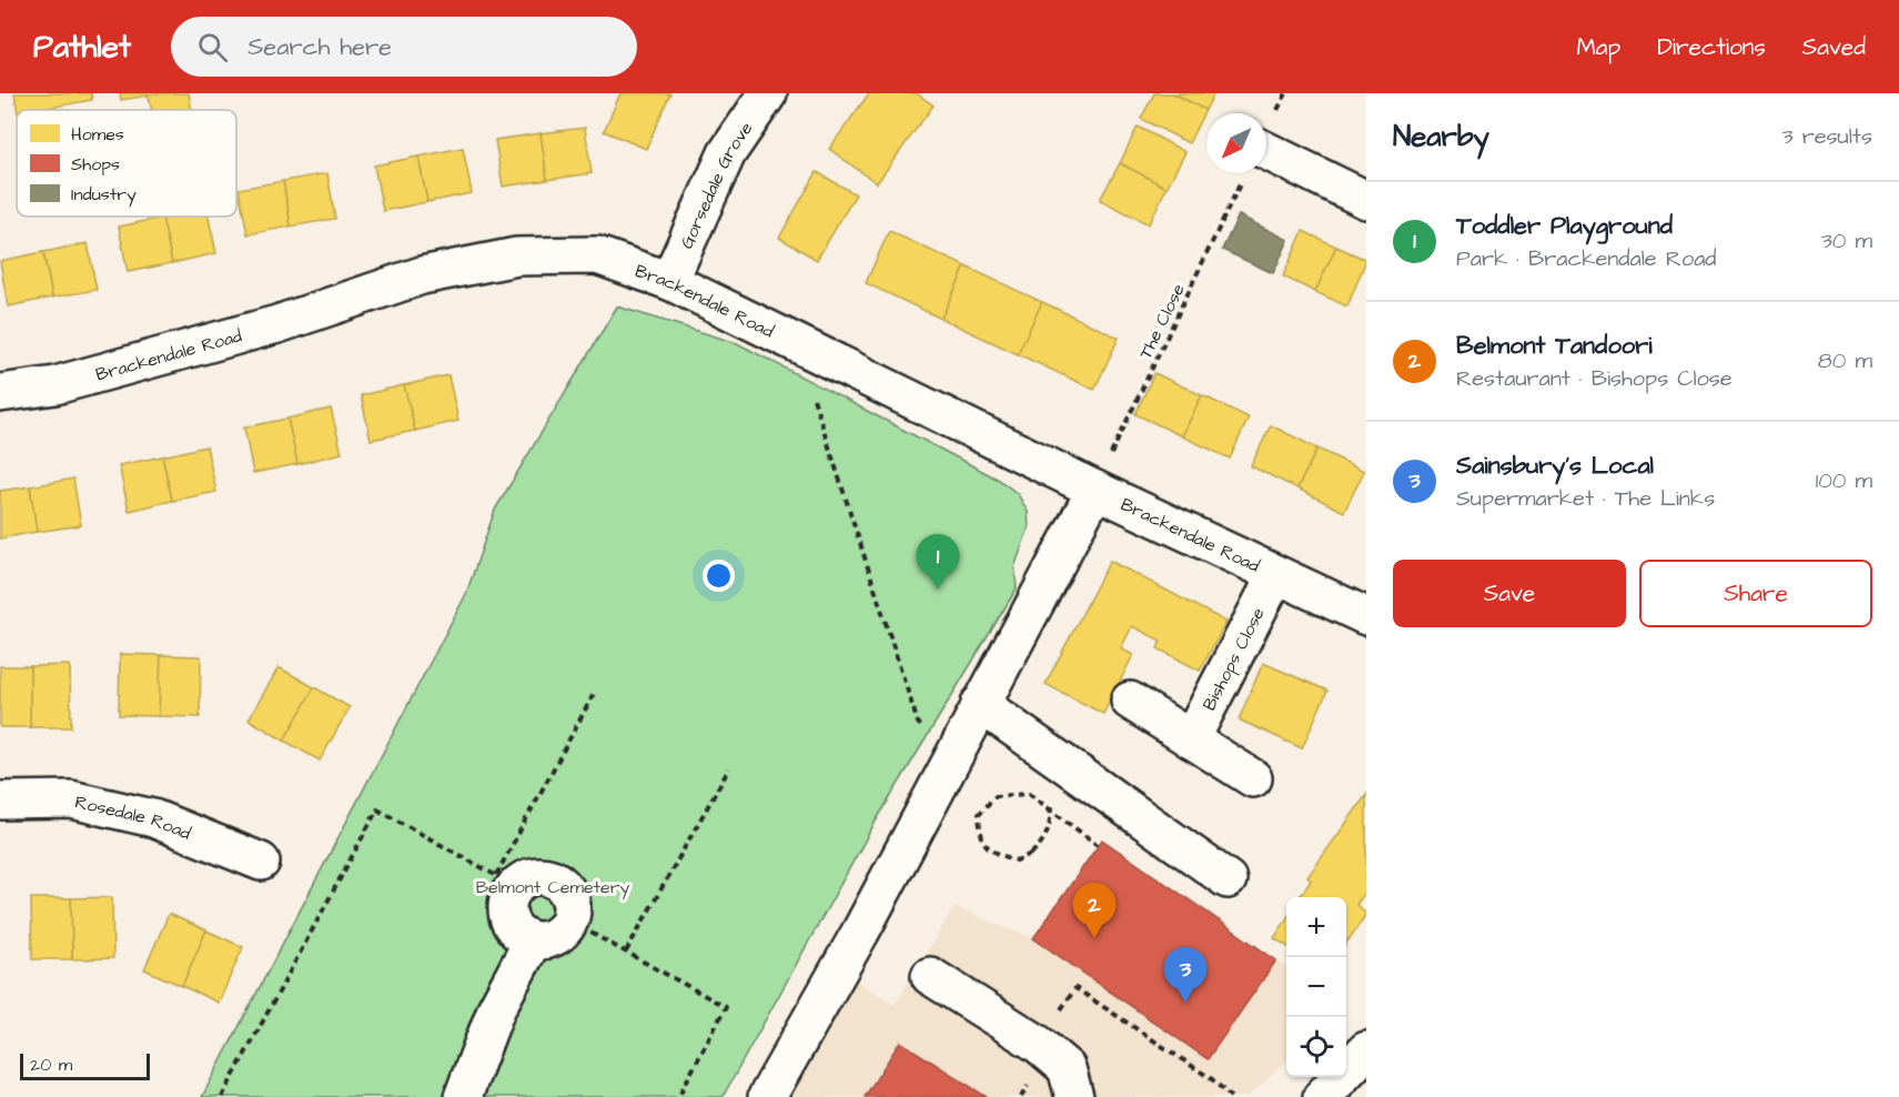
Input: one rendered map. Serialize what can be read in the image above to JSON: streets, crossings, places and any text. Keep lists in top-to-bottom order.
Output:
{
  "streets": {
    "street": [
      "Gorsedale Grove",
      "Brackendale Road",
      "Bishops Close",
      "Rosedale Road"
    ],
    "path": ["The Close"]
  },
  "crossings": [
    ["Gorsedale Grove", "Brackendale Road"],
    ["Brackendale Road", "The Close"],
    ["Brackendale Road", "Bishops Close"]
  ],
  "parks": ["Belmont Cemetery"],
  "legend": ["Homes", "Shops", "Industry"],
  "scale_bar": "20 m",
  "north": "bottom left",
  "page": {
    "header": "Pathlet",
    "search": "Search here",
    "nav": ["Map", "Directions", "Saved"],
    "heading": ["Nearby", "3 results"],
    "list": [
      {
        "mark": "1",
        "name": "Toddler Playground",
        "note": "Park · Brackendale Road",
        "value": "30 m"
      },
      {
        "mark": "2",
        "name": "Belmont Tandoori",
        "note": "Restaurant · Bishops Close",
        "value": "80 m"
      },
      {
        "mark": "3",
        "name": "Sainsbury's Local",
        "note": "Supermarket · The Links",
        "value": "100 m"
      }
    ],
    "pins": ["1", "2", "3"],
    "buttons": ["Save", "Share"],
    "map_buttons": ["+", "−"],
    "scale": "20 m"
  }
}
